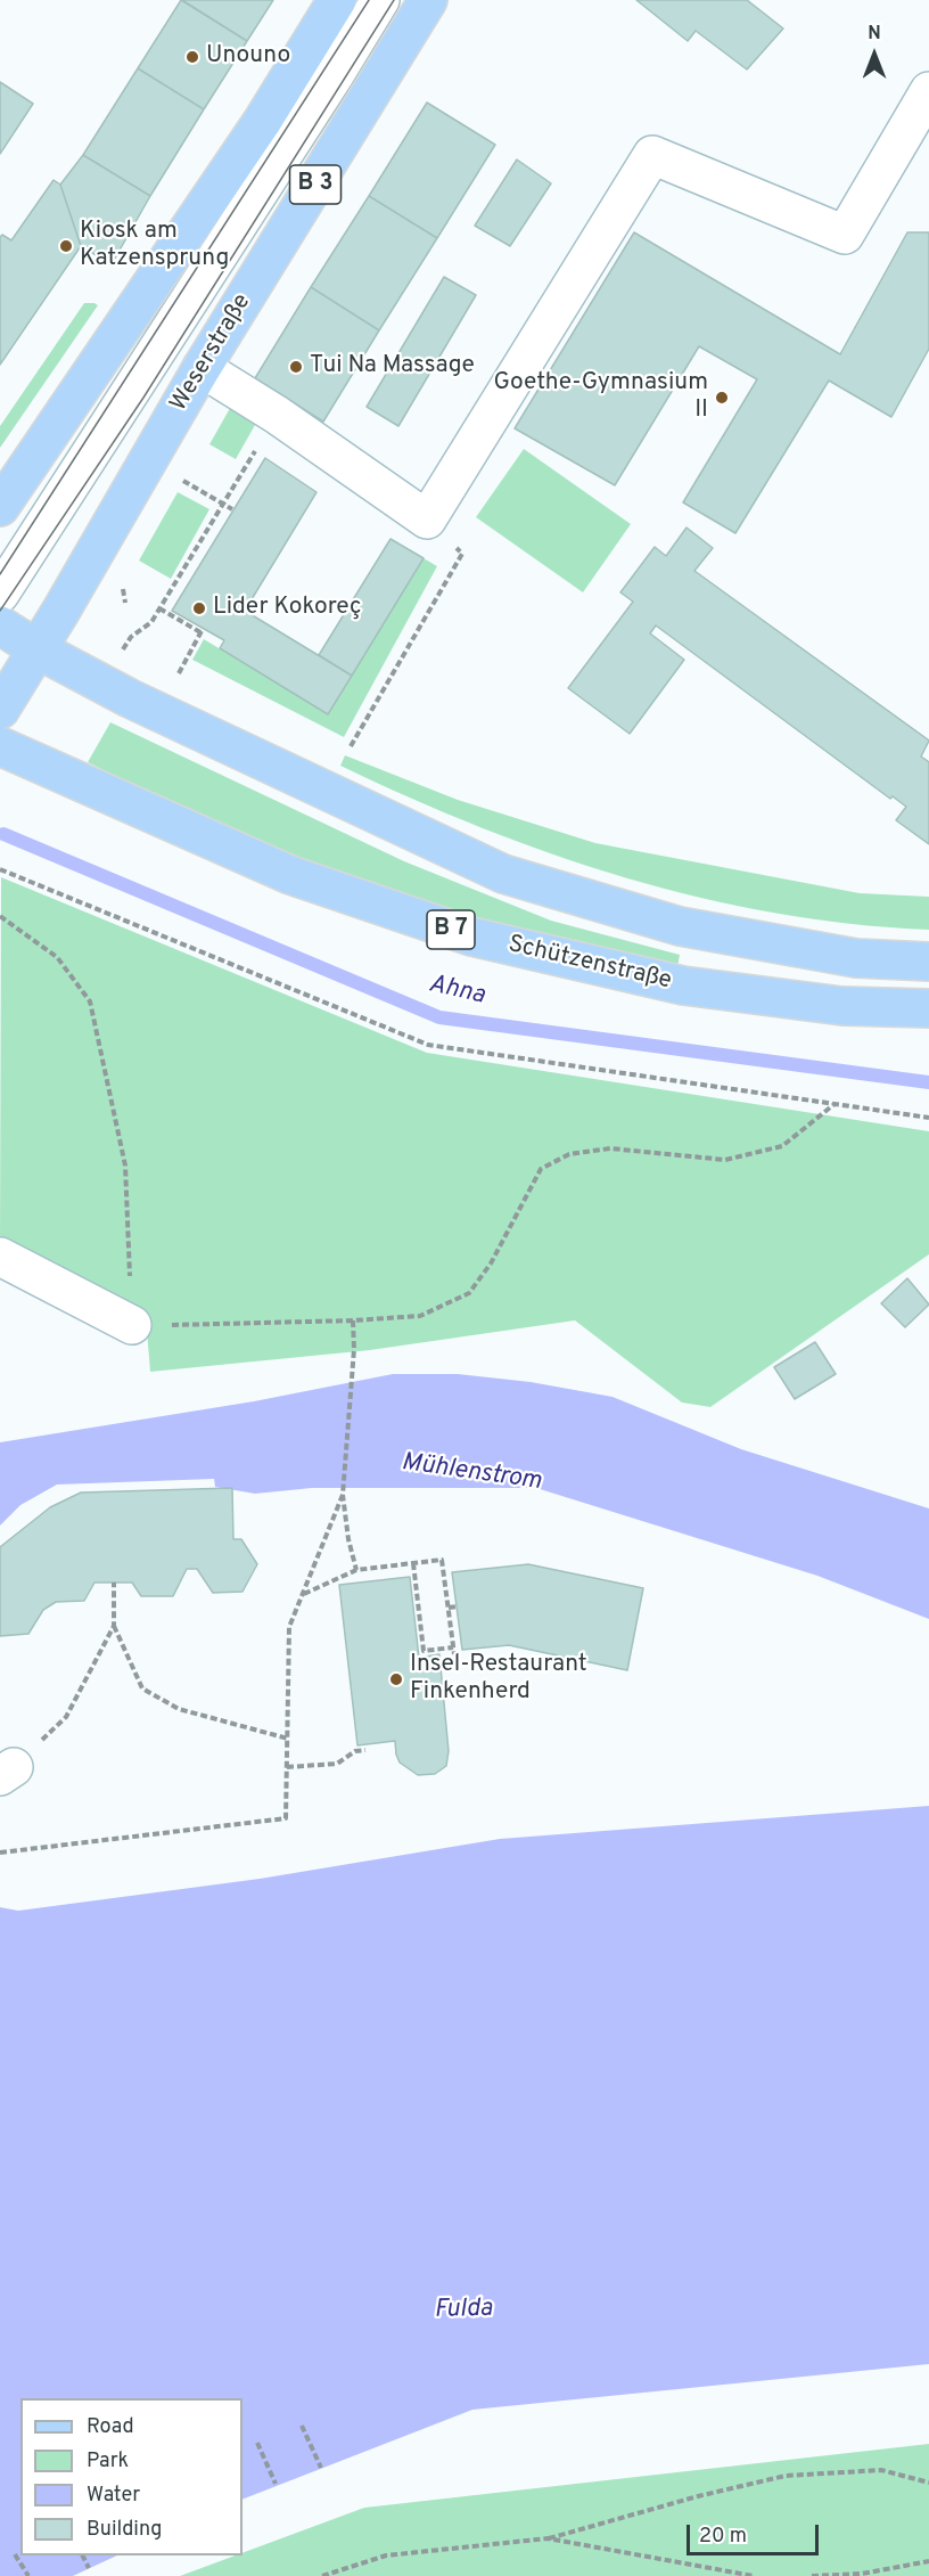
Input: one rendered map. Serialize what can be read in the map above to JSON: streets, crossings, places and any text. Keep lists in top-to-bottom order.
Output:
{
  "streets": {
    "main road": [
      "B 3",
      "Weserstraße",
      "B 7",
      "Schützenstraße"
    ]
  },
  "water": ["Ahna", "Mühlenstrom", "Fulda"],
  "places": [
    "Unouno",
    "Kiosk am Katzensprung",
    "Tui Na Massage",
    "Goethe-Gymnasium II",
    "Lider Kokoreç",
    "Insel-Restaurant Finkenherd"
  ],
  "legend": [
    "Road",
    "Park",
    "Water",
    "Building"
  ],
  "scale_bar": "20 m",
  "north": "top"
}
